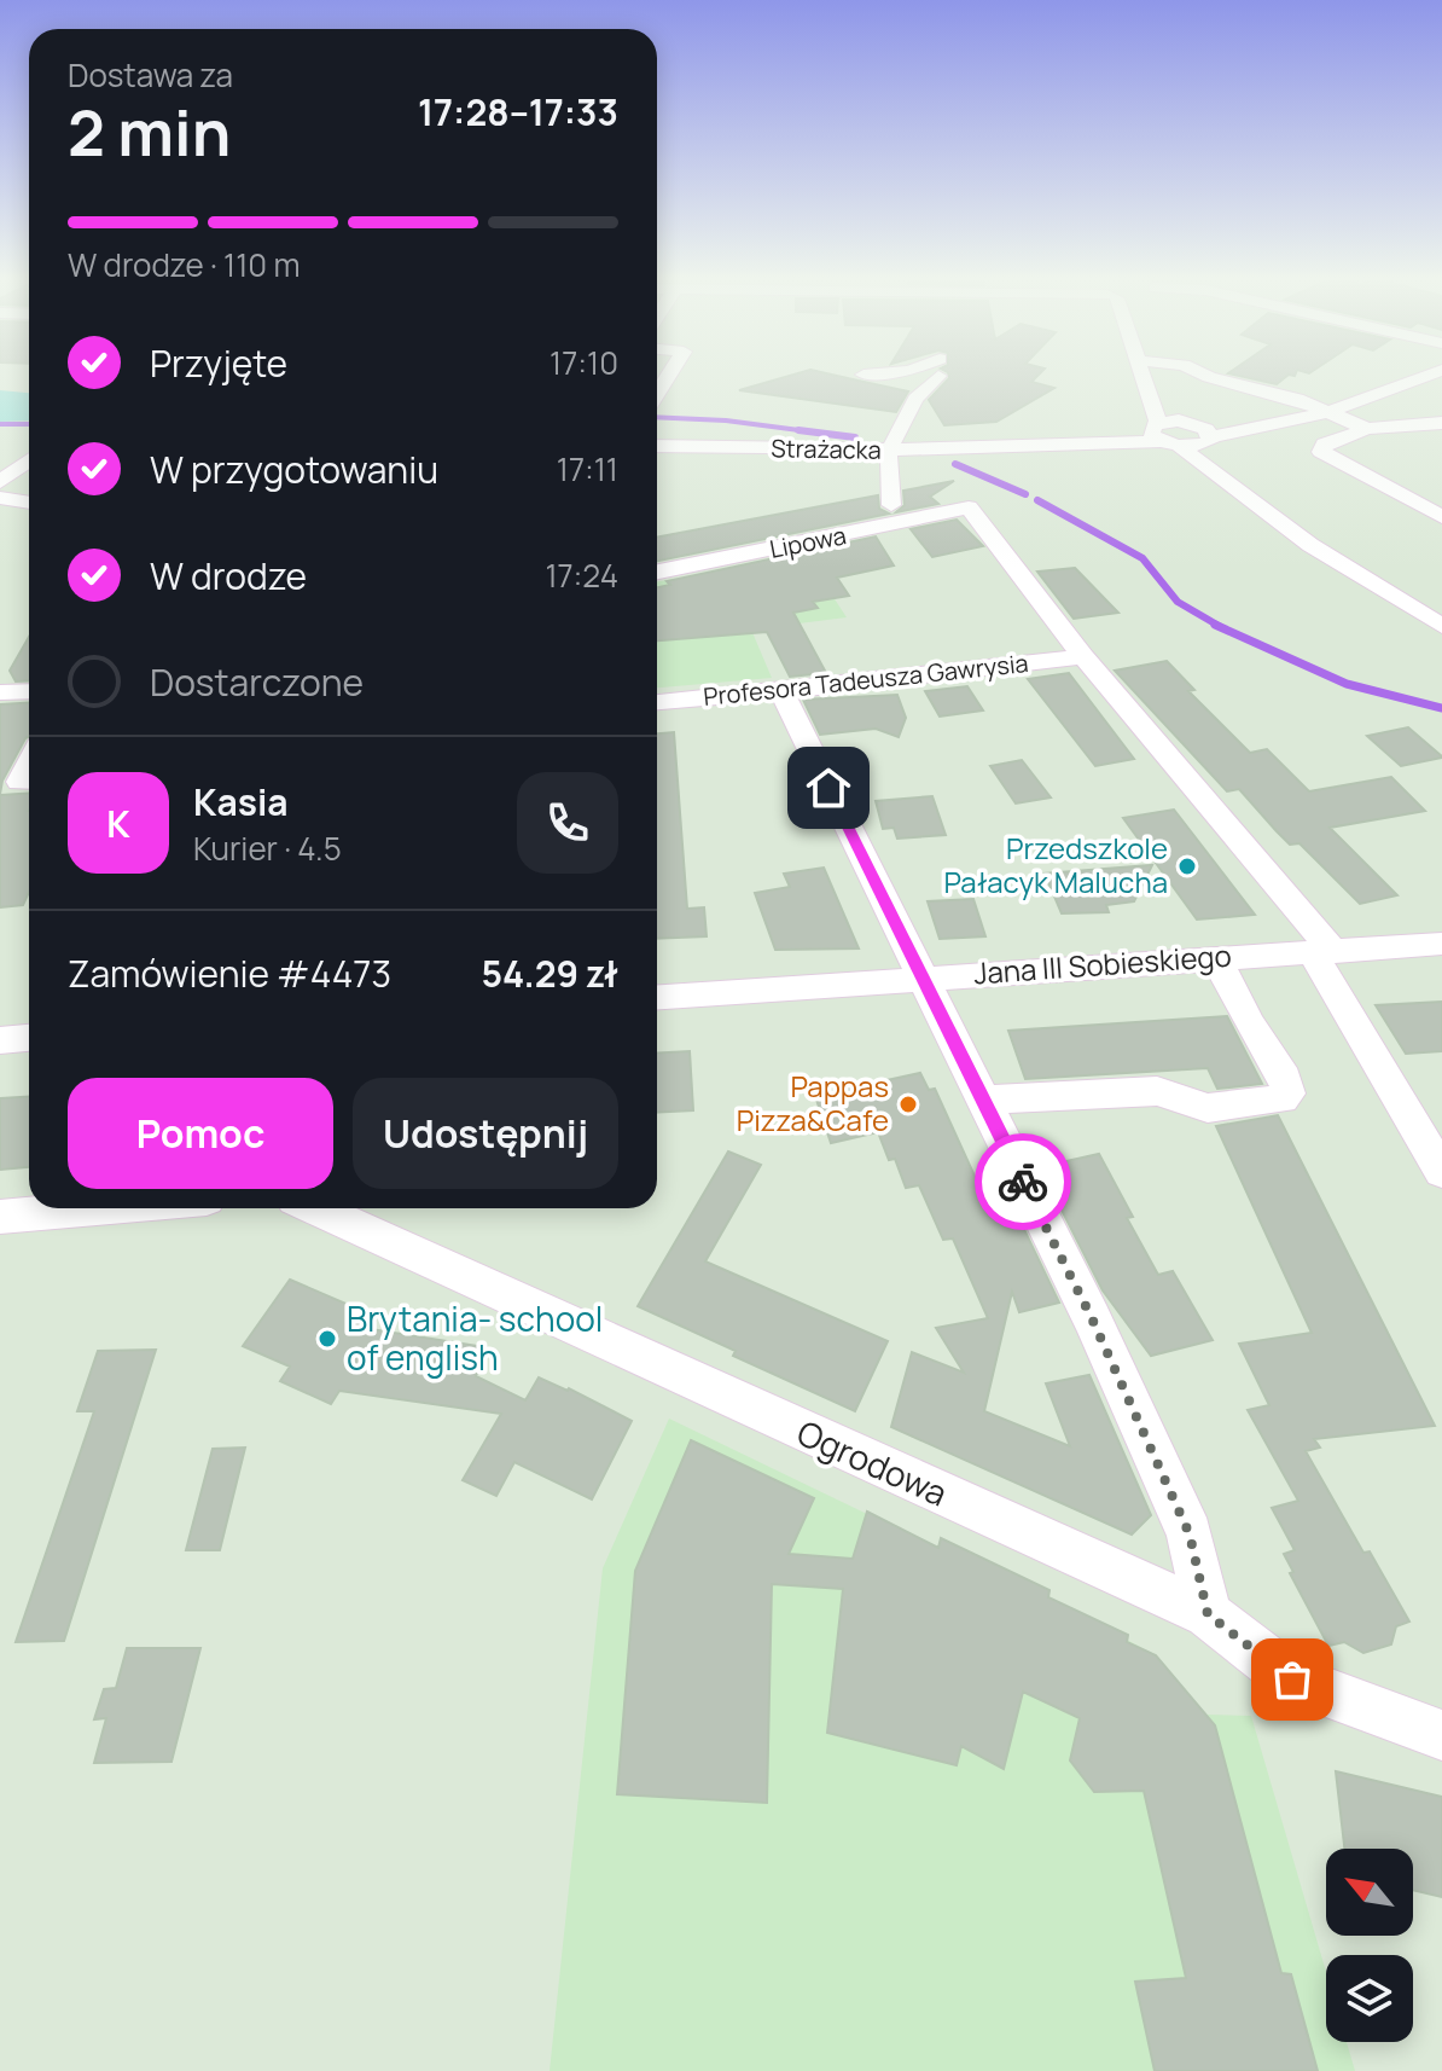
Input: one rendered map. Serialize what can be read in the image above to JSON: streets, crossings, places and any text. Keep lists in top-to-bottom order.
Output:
{
  "streets": {
    "street": [
      "Strażacka",
      "Lipowa",
      "Profesora Tadeusza Gawrysia",
      "Jana III Sobieskiego",
      "Ogrodowa"
    ]
  },
  "crossings": [
    ["Lipowa", "Profesora Tadeusza Gawrysia"],
    ["Profesora Tadeusza Gawrysia", "Jana III Sobieskiego"]
  ],
  "places": ["Przedszkole Pałacyk Malucha", "Pappas Pizza&Cafe", "Brytania- school of english"],
  "north": "top left",
  "page": {
    "heading": ["2 min", "Dostawa za", "17:28–17:33"],
    "panel": [
      "Kasia",
      "Kurier · 4.5",
      "Zamówienie #4473",
      "54.29 zł"
    ],
    "bar": "W drodze · 110 m",
    "list": [
      ["Przyjęte", "17:10"],
      ["W przygotowaniu", "17:11"],
      ["W drodze", "17:24"],
      "Dostarczone"
    ],
    "round": "K",
    "buttons": ["Pomoc", "Udostępnij"]
  }
}
